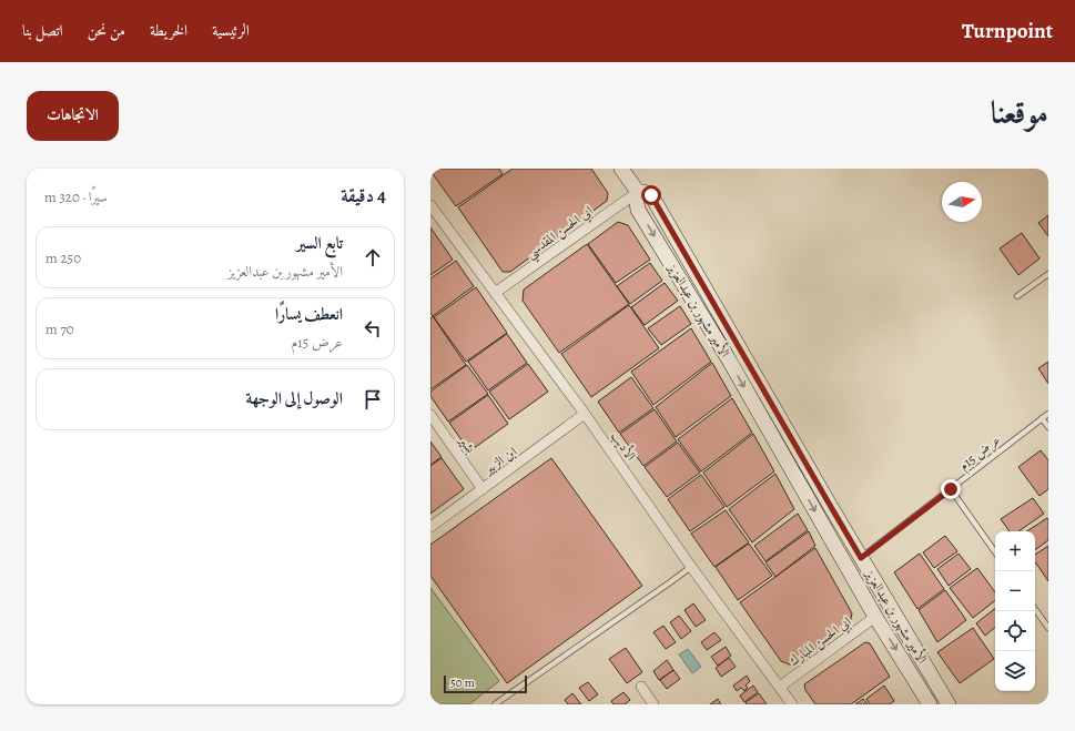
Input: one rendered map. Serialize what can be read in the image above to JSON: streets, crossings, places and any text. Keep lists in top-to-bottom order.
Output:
{
  "streets": {
    "street": [
      "ابي الحسن المقدسي",
      "الأمير مشهور بن عبدالعزيز",
      "بشير",
      "الأديب",
      "ابن الزبير",
      "ابي الحسن المبارك"
    ],
    "lane": ["عرض 15م"]
  },
  "crossings": [
    ["ابي الحسن المقدسي", "الأمير مشهور بن عبدالعزيز"],
    ["ابي الحسن المقدسي", "الأديب"],
    ["الأمير مشهور بن عبدالعزيز", "عرض 15م"],
    ["الأمير مشهور بن عبدالعزيز", "ابي الحسن المبارك"],
    ["بشير", "ابن الزبير"],
    ["الأديب", "ابن الزبير"],
    ["الأديب", "ابي الحسن المبارك"]
  ],
  "scale_bar": "50 m",
  "north": "right",
  "page": {
    "header": "Turnpoint",
    "nav": [
      "الرئيسية",
      "الخريطة",
      "من نحن",
      "اتصل بنا"
    ],
    "title": "موقعنا",
    "buttons": "الاتجاهات",
    "heading": ["4 دقيقة", "سيرًا · 320 m"],
    "list": [
      ["تابع السير", "الأمير مشهور بن عبدالعزيز", "250 m"],
      ["انعطف يسارًا", "عرض 15م", "70 m"],
      "الوصول إلى الوجهة"
    ],
    "map_buttons": ["+", "−"],
    "scale": "50 m"
  }
}
